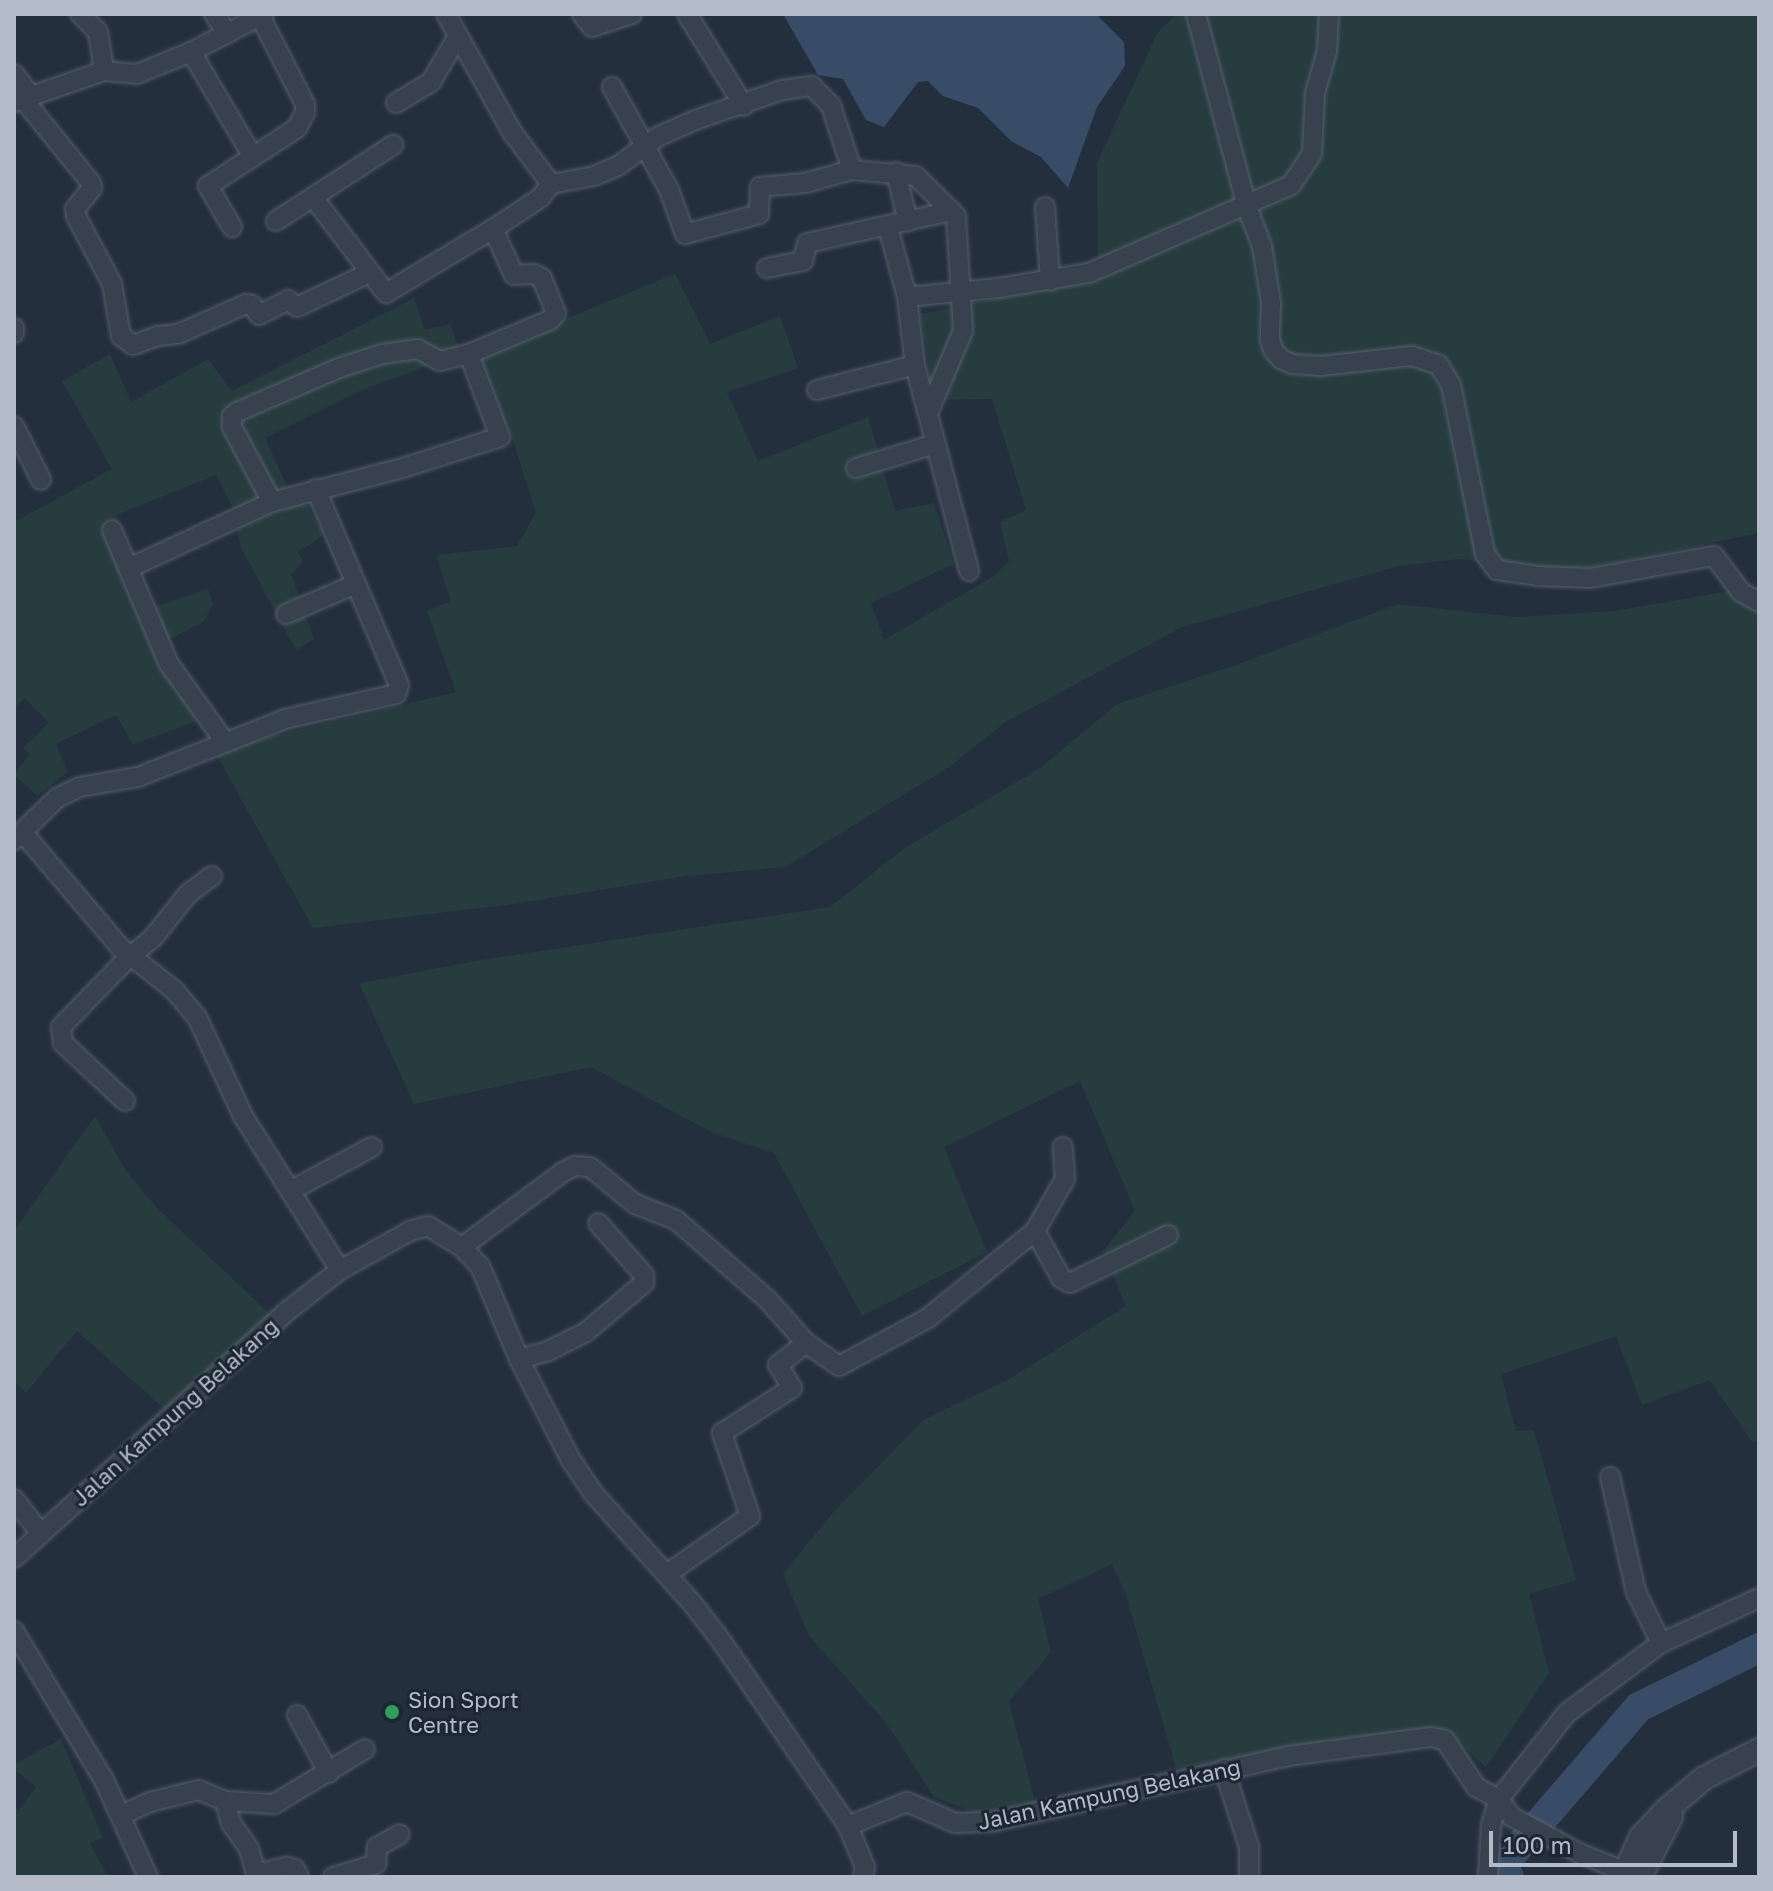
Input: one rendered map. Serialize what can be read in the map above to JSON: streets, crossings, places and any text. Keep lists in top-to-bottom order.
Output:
{
  "streets": {
    "street": ["Jalan Kampung Belakang"]
  },
  "places": ["Sion Sport Centre"],
  "scale_bar": "100 m"
}
